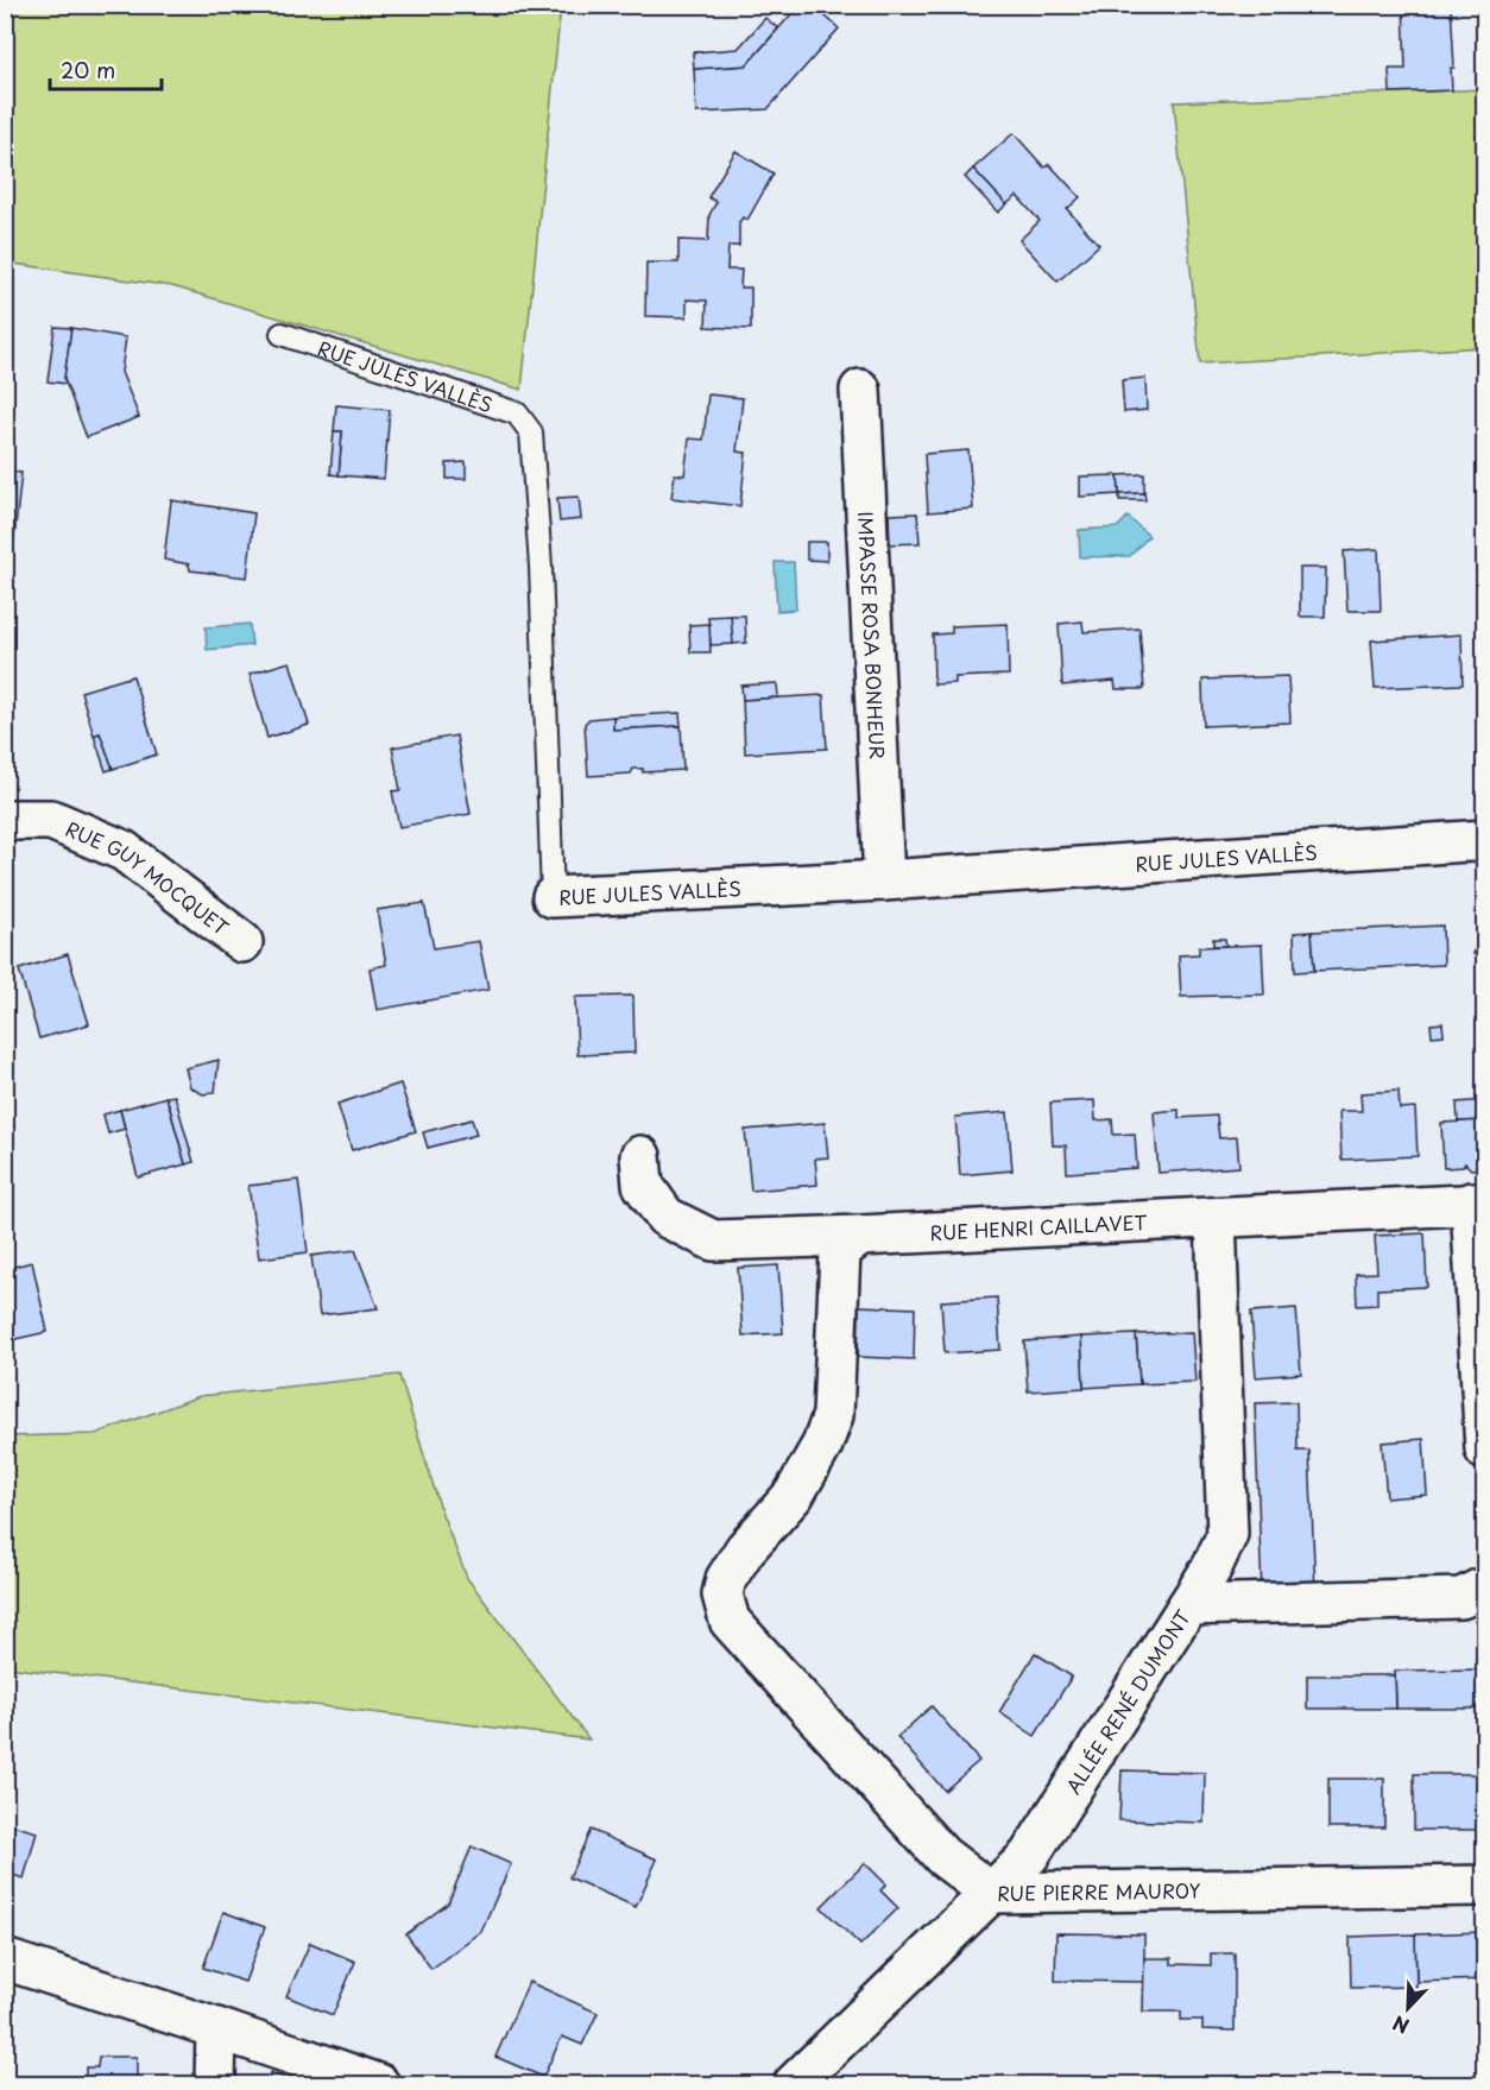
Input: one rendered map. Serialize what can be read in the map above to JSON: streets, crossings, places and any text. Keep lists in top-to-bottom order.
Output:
{
  "streets": {
    "street": [
      "RUE JULES VALLÈS",
      "IMPASSE ROSA BONHEUR",
      "RUE GUY MOCQUET",
      "RUE HENRI CAILLAVET",
      "ALLÉE RENÉ DUMONT",
      "RUE PIERRE MAUROY"
    ]
  },
  "crossings": [
    ["RUE JULES VALLÈS", "IMPASSE ROSA BONHEUR"],
    ["RUE HENRI CAILLAVET", "ALLÉE RENÉ DUMONT"],
    ["RUE HENRI CAILLAVET", "RUE PIERRE MAUROY"],
    ["ALLÉE RENÉ DUMONT", "RUE PIERRE MAUROY"]
  ],
  "scale_bar": "20 m",
  "north": "bottom left"
}
